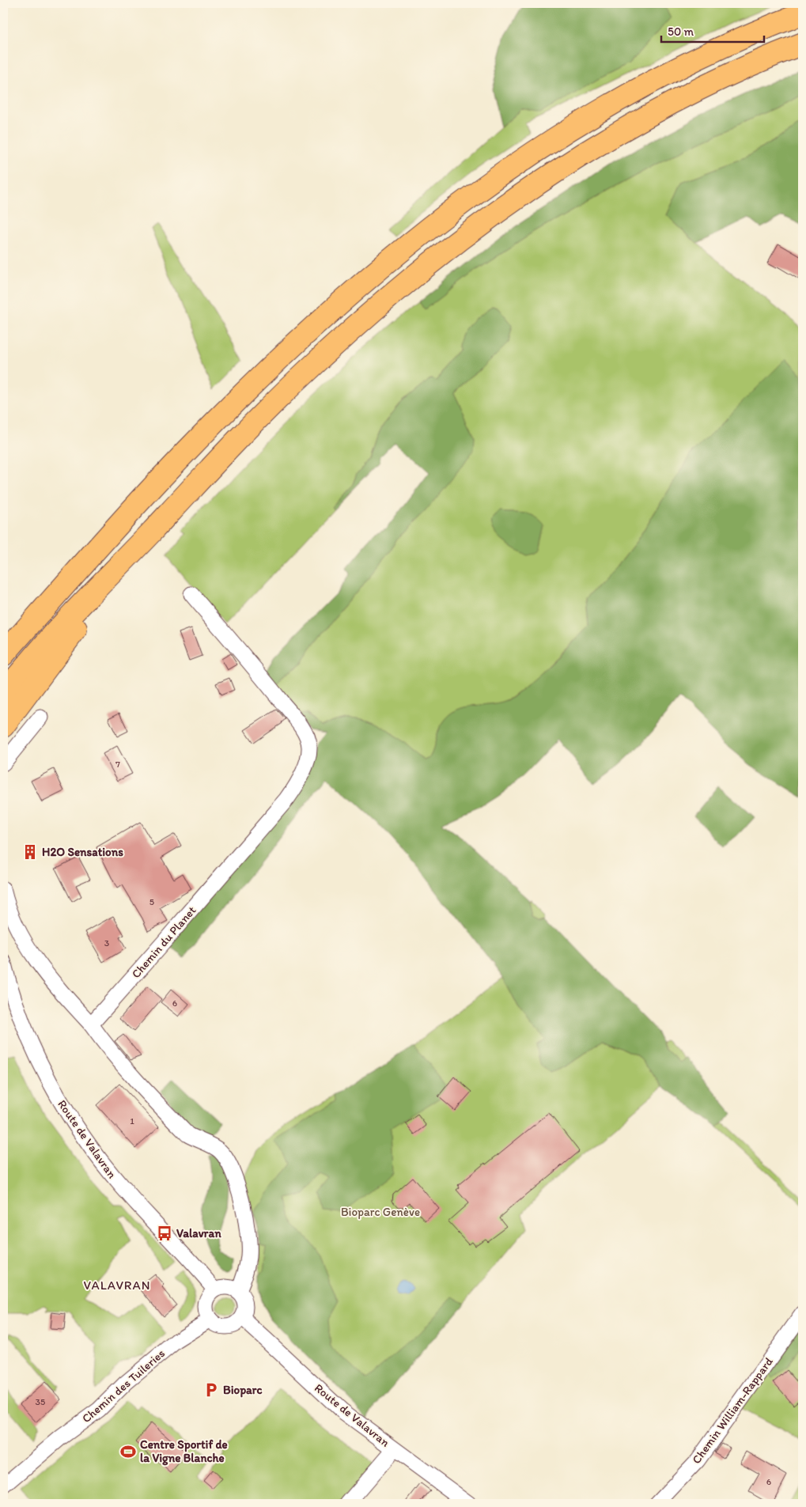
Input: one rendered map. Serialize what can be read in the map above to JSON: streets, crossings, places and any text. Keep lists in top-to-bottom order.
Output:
{
  "streets": {
    "street": [
      "Chemin du Planet",
      "Route de Valavran",
      "Chemin des Tuileries",
      "Chemin William-Rappard"
    ]
  },
  "crossings": [
    ["Route de Valavran", "Chemin des Tuileries"]
  ],
  "districts": ["VALAVRAN"],
  "parks": ["Bioparc Genève"],
  "places": {
    "building": ["H2O Sensations"],
    "bus stop": ["Valavran"],
    "parking": ["Bioparc"],
    "sports": ["Centre Sportif de la Vigne Blanche"]
  },
  "house_numbers": [
    "7",
    "5",
    "3",
    "6",
    "1",
    "35",
    "6"
  ],
  "scale_bar": "50 m"
}
